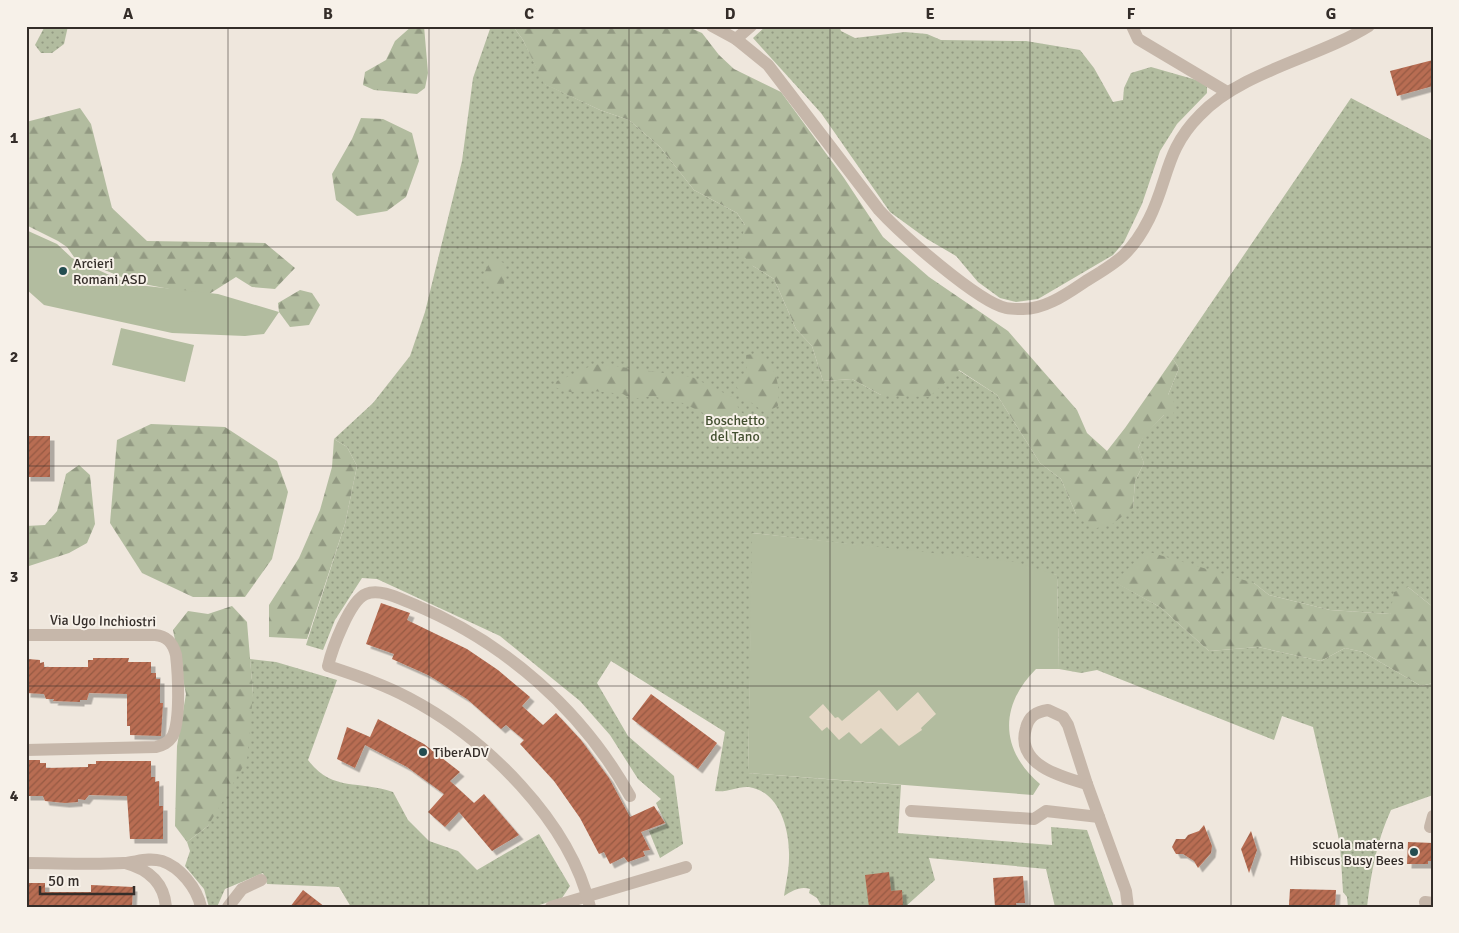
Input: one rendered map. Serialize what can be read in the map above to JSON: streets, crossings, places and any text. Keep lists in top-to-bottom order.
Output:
{
  "streets": {
    "street": ["Via Ugo Inchiostri"]
  },
  "parks": ["Boschetto del Tano"],
  "places": ["Arcieri Romani ASD", "TiberADV", "scuola materna Hibiscus Busy Bees"],
  "scale_bar": "50 m",
  "grid": {
    "columns": [
      "A",
      "B",
      "C",
      "D",
      "E",
      "F",
      "G"
    ],
    "rows": [
      "1",
      "2",
      "3",
      "4"
    ]
  }
}
